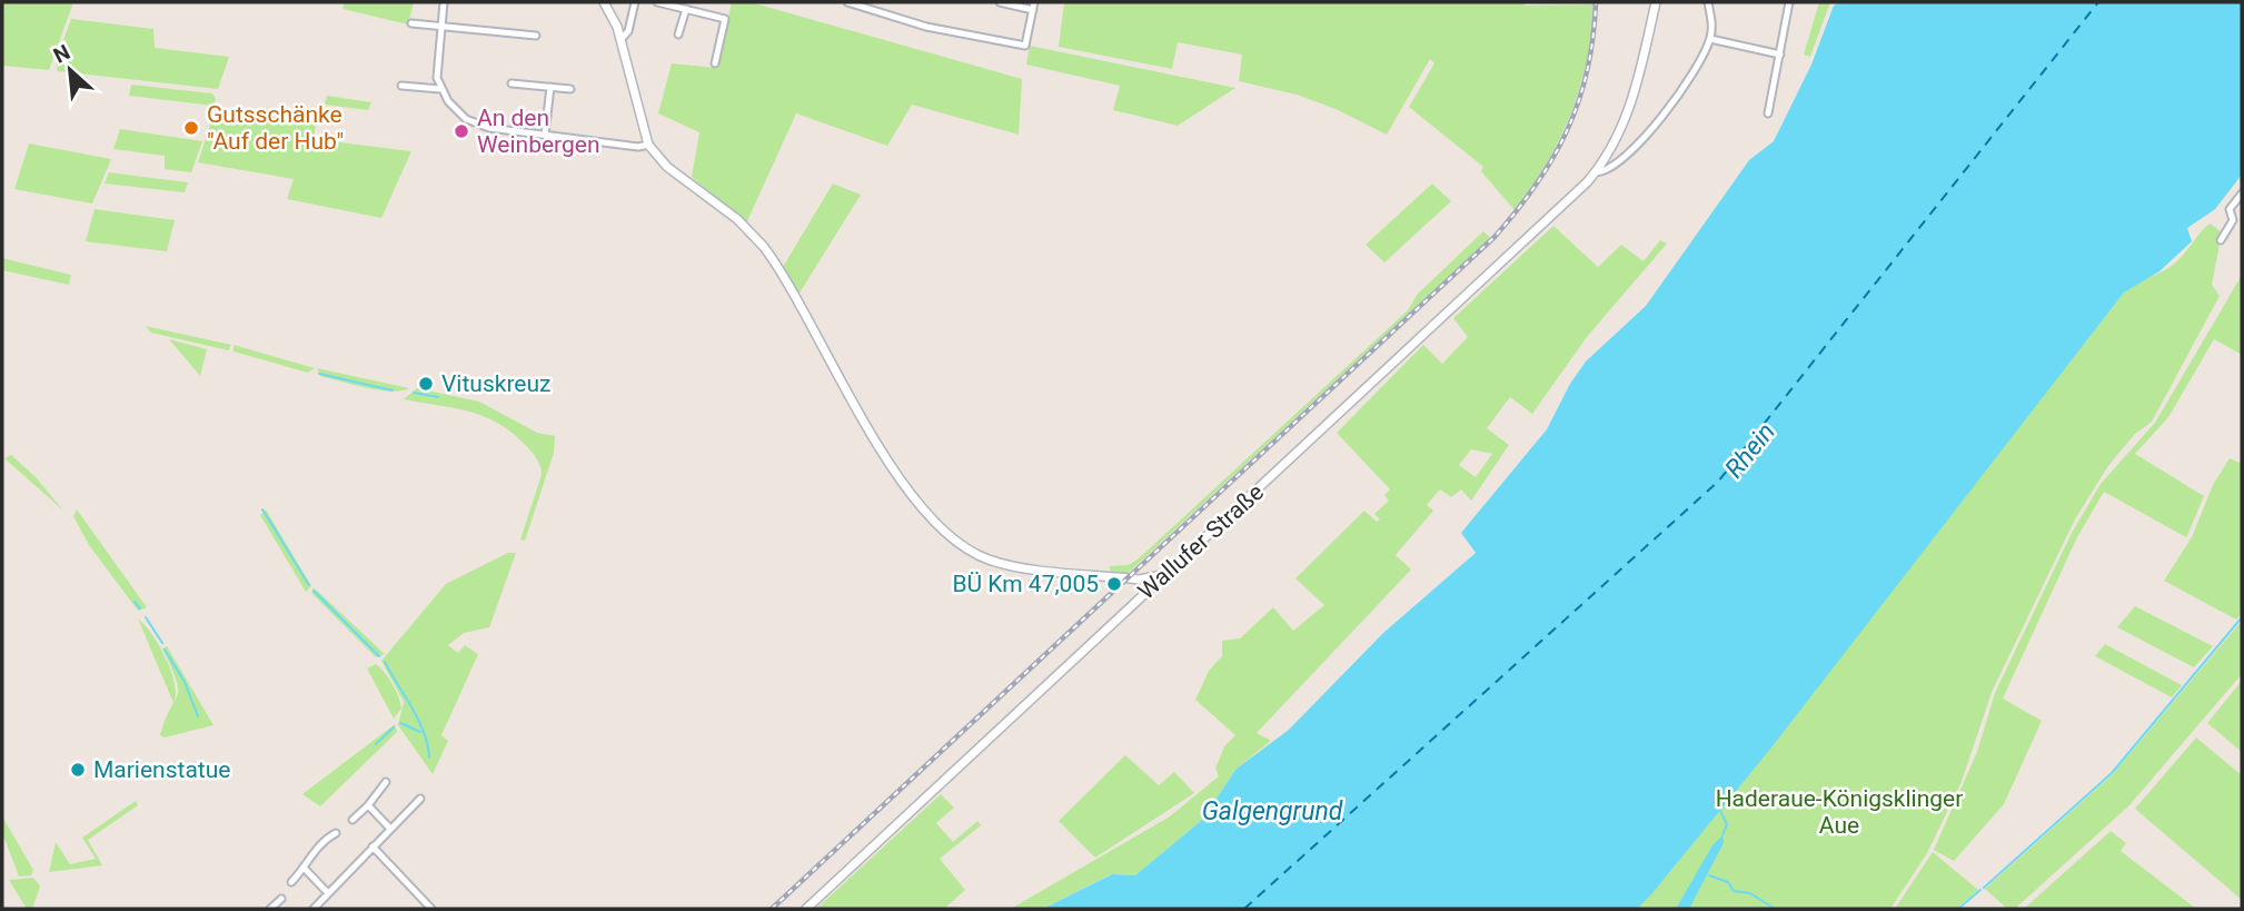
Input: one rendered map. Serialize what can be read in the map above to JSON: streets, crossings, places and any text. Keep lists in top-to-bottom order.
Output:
{
  "streets": {
    "street": ["Wallufer Straße"]
  },
  "water": ["Rhein", "Galgengrund"],
  "parks": ["Haderaue-Königsklinger Aue"],
  "places": [
    "Gutsschänke \"Auf der Hub\"",
    "An den Weinbergen",
    "Vituskreuz",
    "BÜ Km 47,005",
    "Marienstatue"
  ],
  "north": "top left"
}
